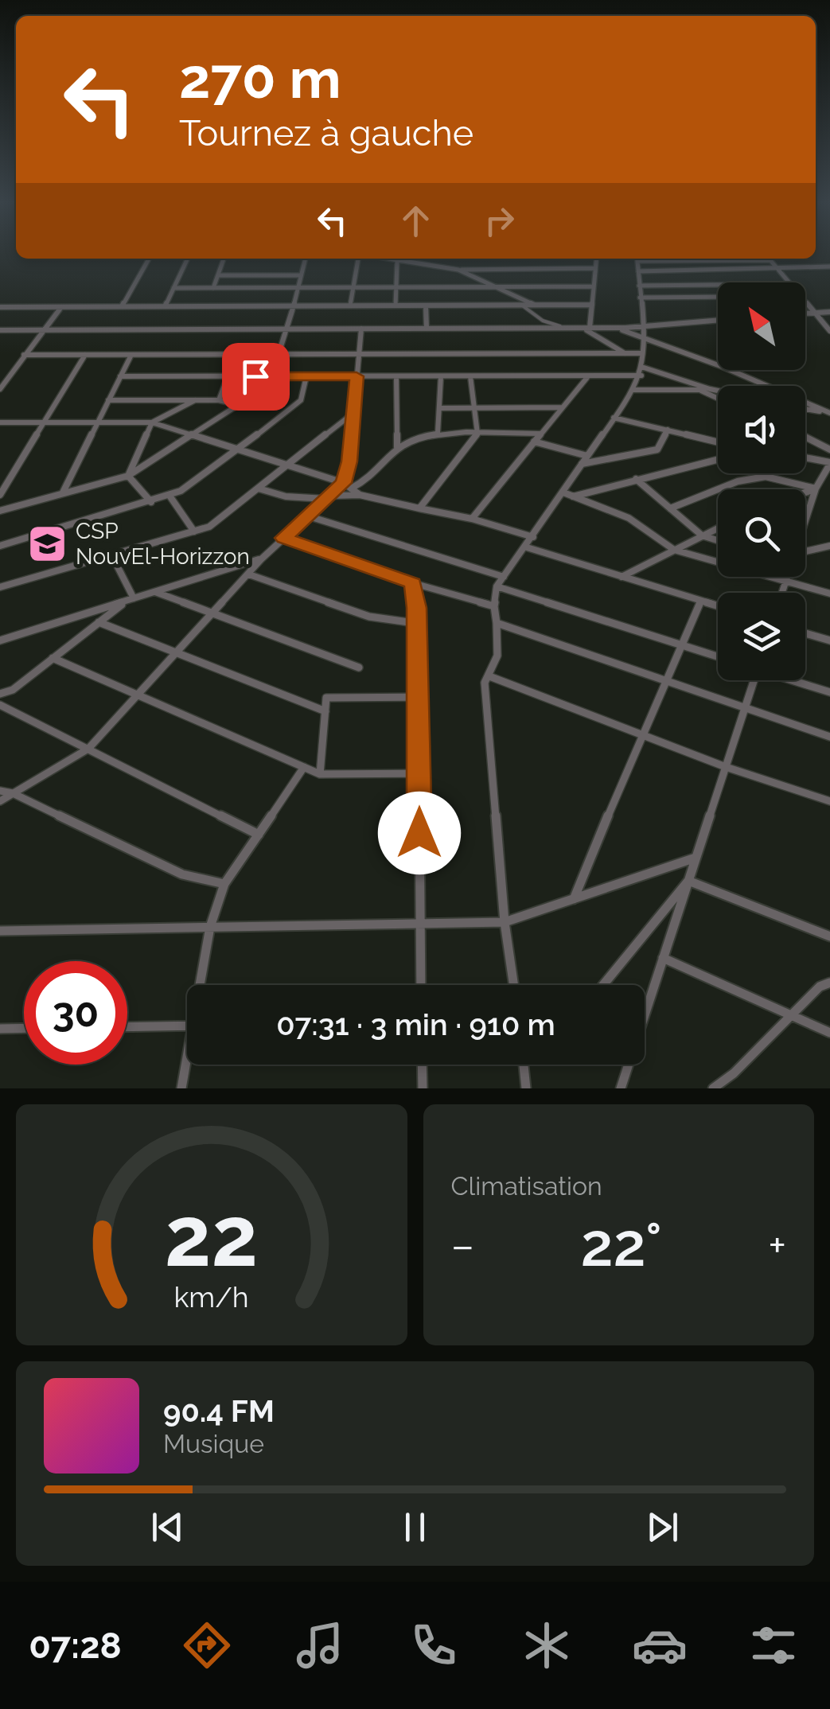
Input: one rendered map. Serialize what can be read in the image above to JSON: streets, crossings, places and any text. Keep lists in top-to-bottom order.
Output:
{
  "places": {
    "school or university": ["CSP NouvEl-Horizzon"]
  },
  "north": "top left",
  "page": {
    "turn": ["270 m", "Tournez à gauche"],
    "limit": "30",
    "trip": "07:31 · 3 min · 910 m",
    "tile": "Climatisation",
    "heat": ["−", "22°", "+"],
    "song": ["90.4 FM", "Musique"],
    "tabs": "07:28",
    "gauge": ["22", "km/h"]
  }
}
